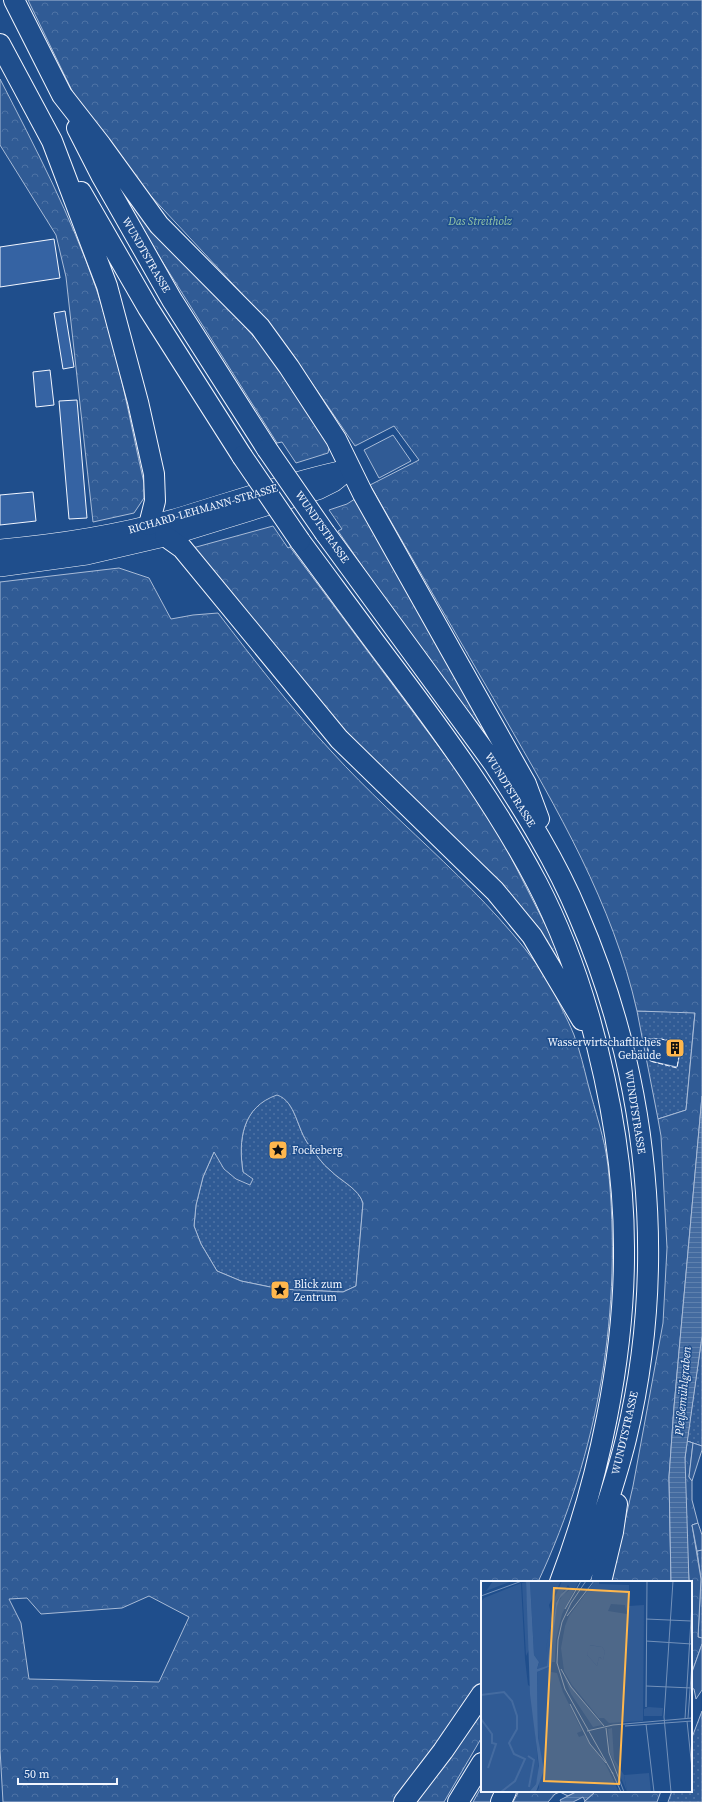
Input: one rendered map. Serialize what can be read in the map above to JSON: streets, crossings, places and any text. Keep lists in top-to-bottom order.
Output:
{
  "streets": {
    "highway": ["WUNDTSTRASSE"],
    "main road": ["RICHARD-LEHMANN-STRASSE"]
  },
  "water": ["Pleißemühlgraben"],
  "parks": ["Das Streitholz"],
  "places": {
    "building": ["Wasserwirtschaftliches Gebäude"],
    "place": ["Fockeberg", "Blick zum Zentrum"]
  },
  "scale_bar": "50 m"
}
